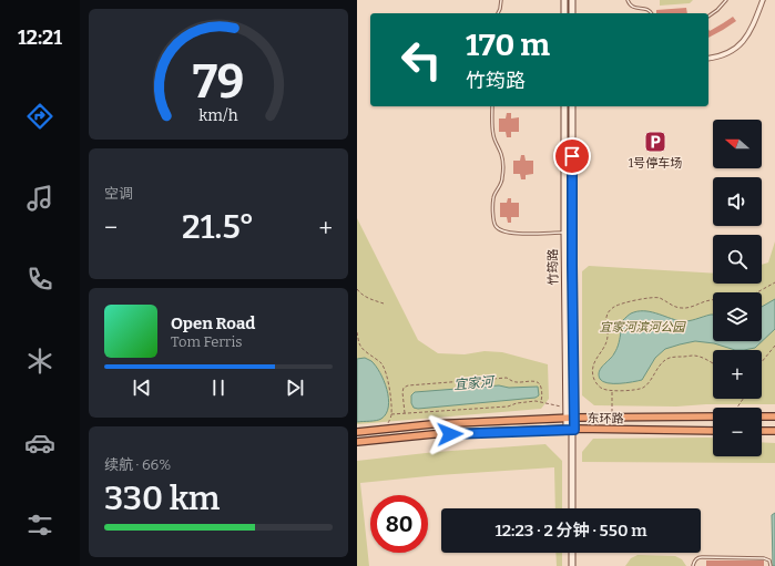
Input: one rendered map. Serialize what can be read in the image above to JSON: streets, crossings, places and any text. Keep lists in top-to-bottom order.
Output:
{
  "streets": {
    "highway": ["东环路"],
    "main road": ["竹筠路"]
  },
  "crossings": [
    ["竹筠路", "东环路"]
  ],
  "water": ["宜家河"],
  "parks": ["宜家河滨河公园"],
  "places": {
    "parking": ["1号停车场"]
  },
  "north": "left",
  "page": {
    "tabs": "12:21",
    "turn": ["170 m", "竹筠路"],
    "map_buttons": ["+", "−"],
    "tile": [
      "空调",
      ["续航 · 66%", "330 km"]
    ],
    "heat": ["−", "21.5°", "+"],
    "song": ["Open Road", "Tom Ferris"],
    "limit": "80",
    "trip": "12:23 · 2 分钟 · 550 m",
    "gauge": ["79", "km/h"]
  }
}
